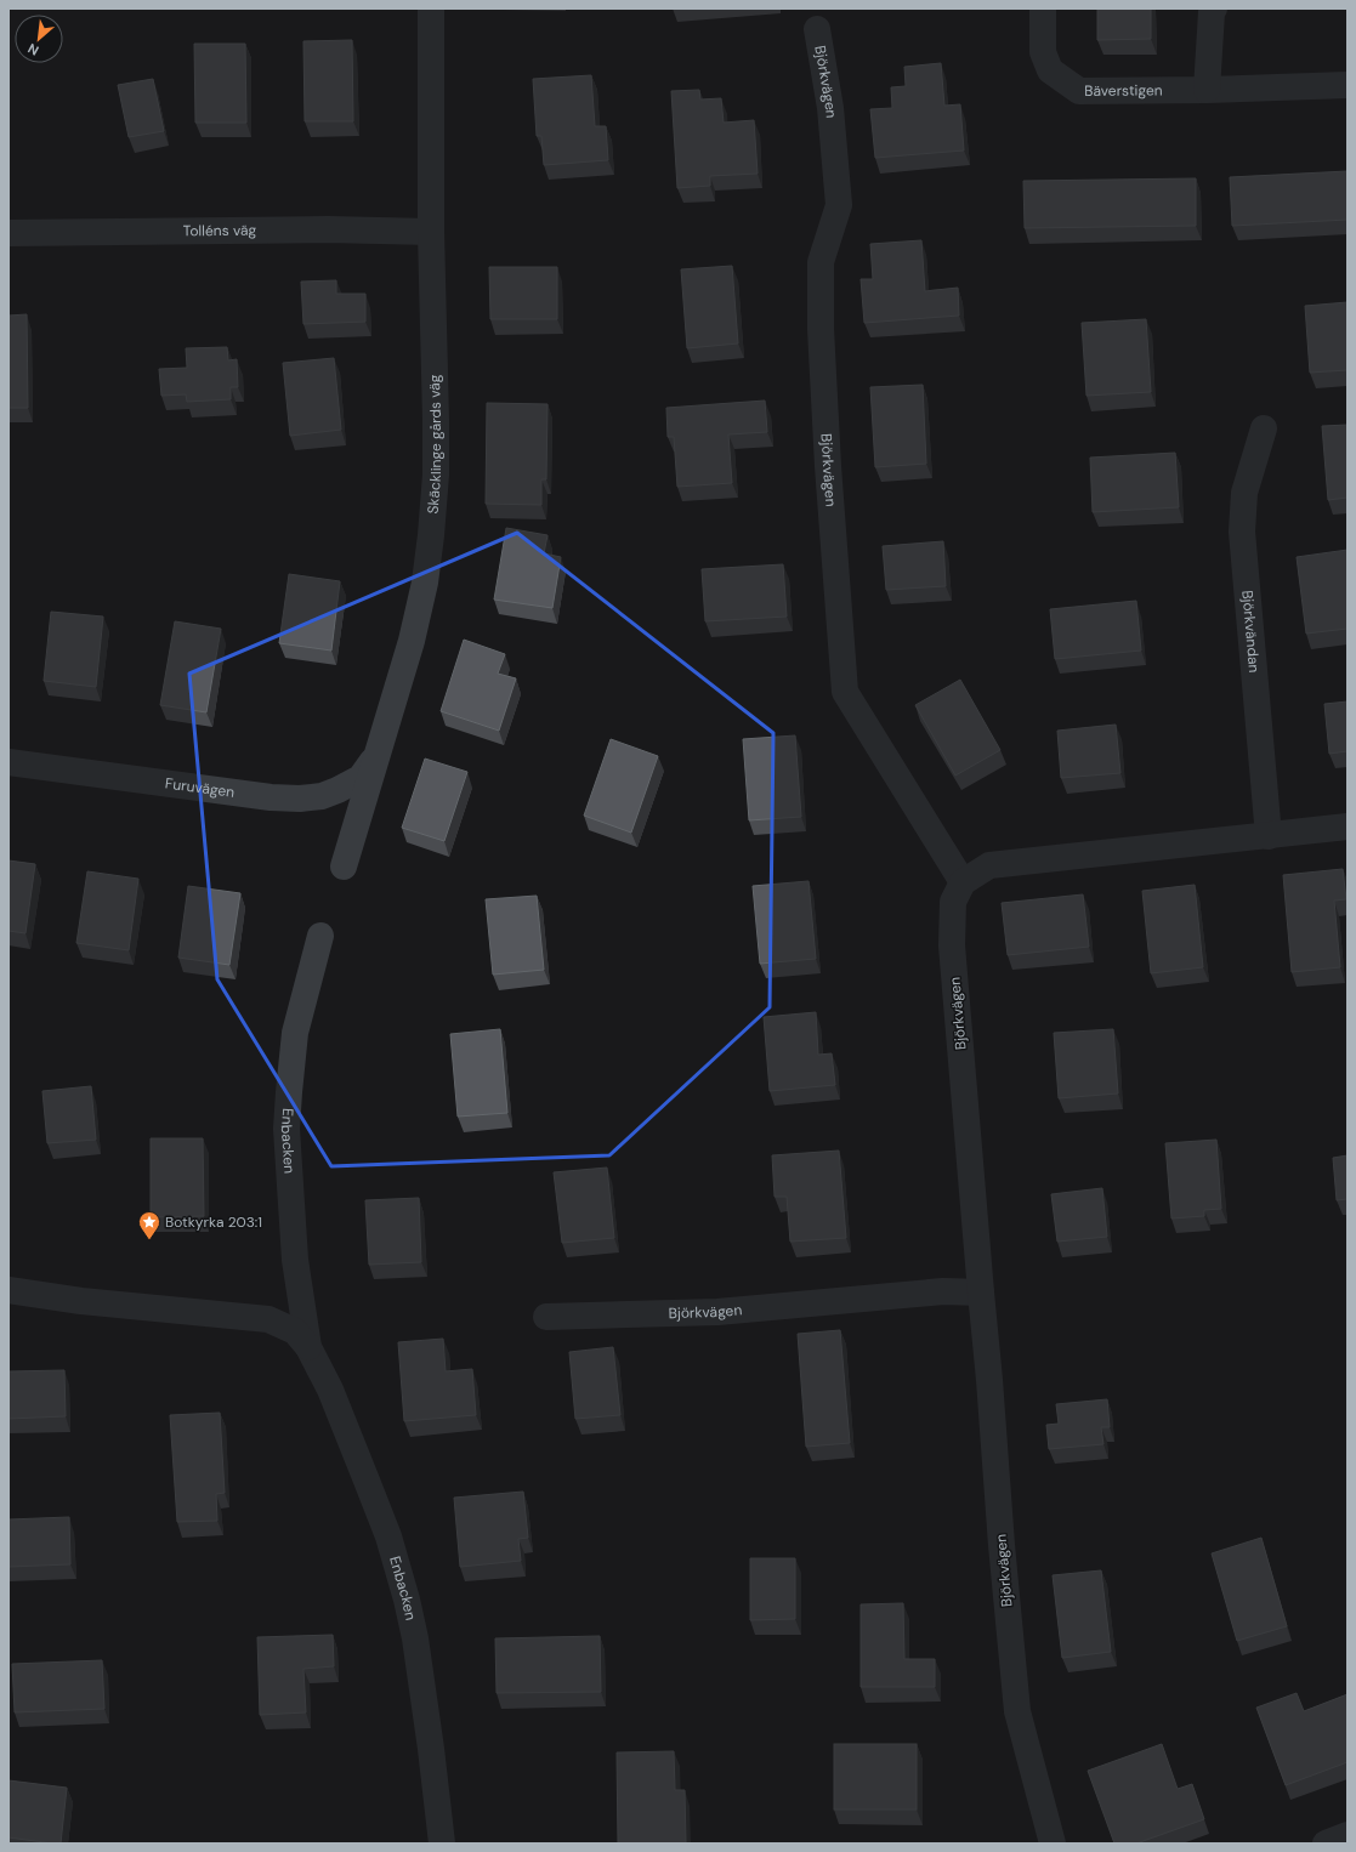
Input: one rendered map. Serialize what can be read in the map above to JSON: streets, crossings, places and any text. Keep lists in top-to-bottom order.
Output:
{
  "streets": {
    "street": [
      "Björkvägen",
      "Bäverstigen",
      "Tolléns väg",
      "Skäcklinge gårds väg",
      "Björkvändan",
      "Furuvägen",
      "Enbacken"
    ]
  },
  "crossings": [
    ["Tolléns väg", "Skäcklinge gårds väg"],
    ["Skäcklinge gårds väg", "Furuvägen"]
  ],
  "places": {
    "place": ["Botkyrka 203:1"]
  },
  "north": "bottom left"
}
